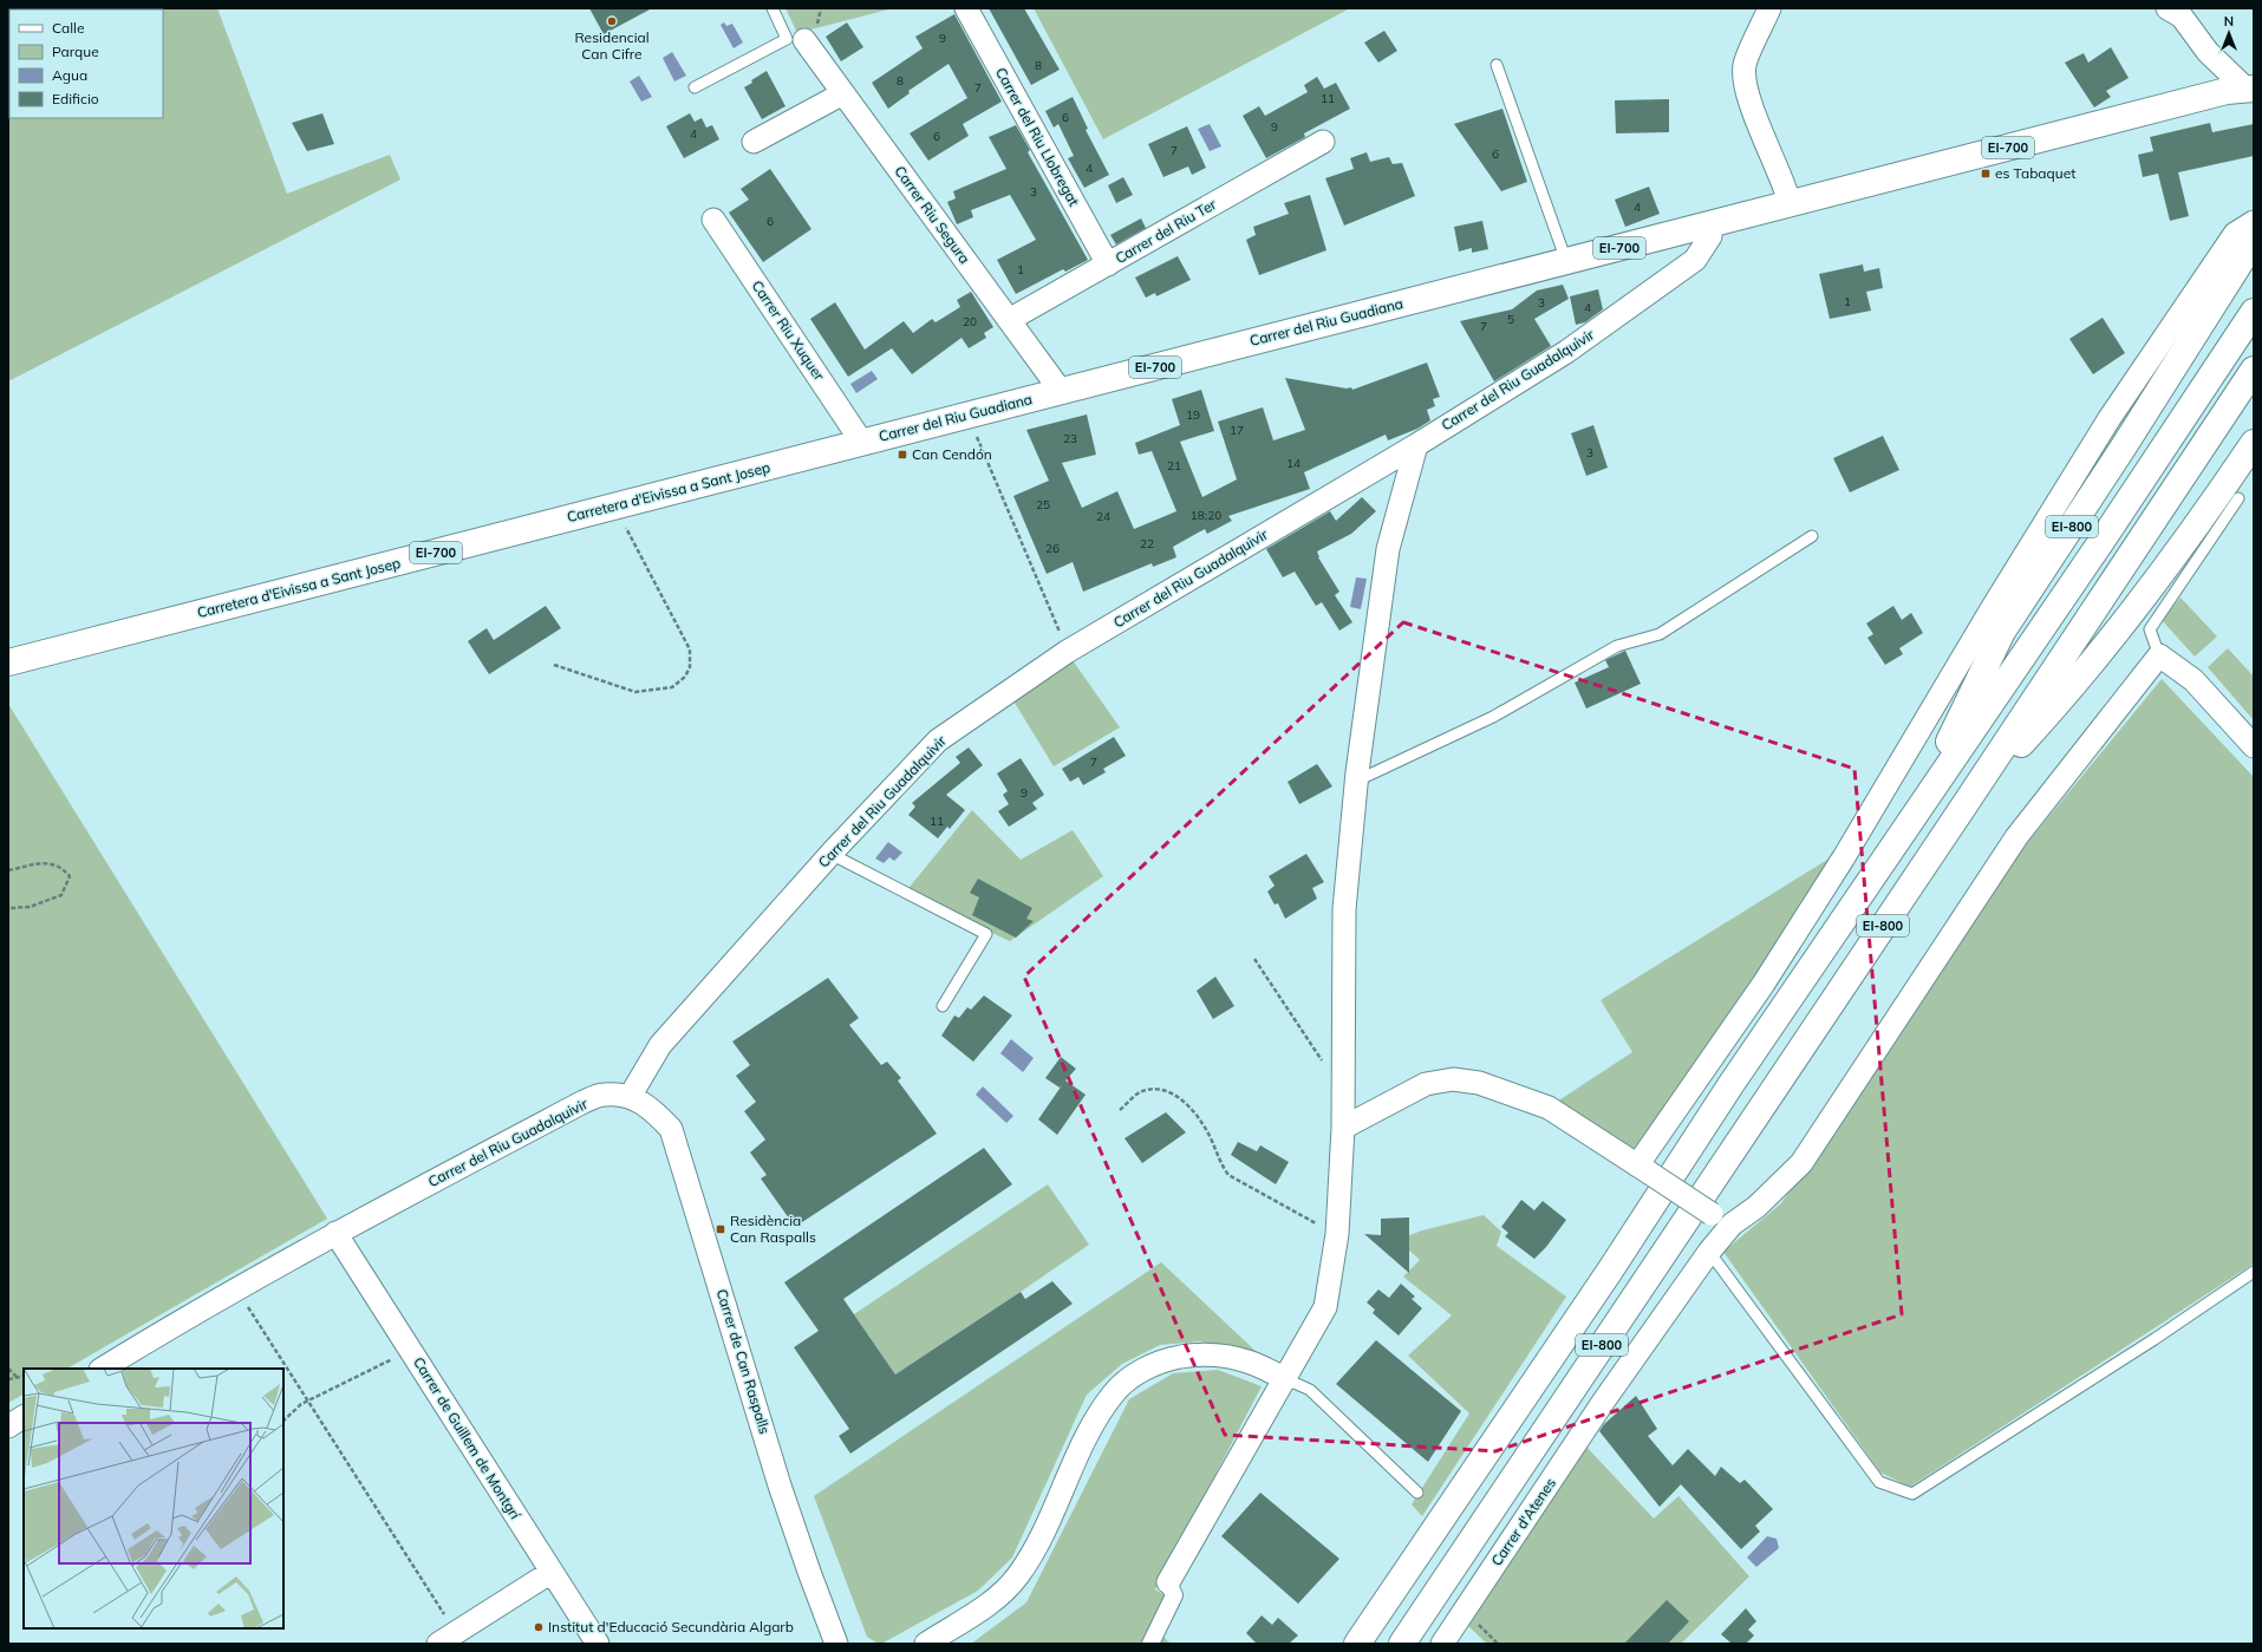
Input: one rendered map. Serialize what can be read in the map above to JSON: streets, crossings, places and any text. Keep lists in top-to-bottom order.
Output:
{
  "streets": {
    "main road": [
      "EI-700",
      "Carrer del Riu Guadiana",
      "Carretera d'Eivissa a Sant Josep",
      "EI-800"
    ],
    "street": [
      "Carrer del Riu Llobregat",
      "Carrer Riu Segura",
      "Carrer del Riu Ter",
      "Carrer Riu Xuquer",
      "Carrer del Riu Guadalquivir",
      "Carrer de Can Raspalls",
      "Carrer de Guillem de Montgrí",
      "Carrer d'Atenes"
    ]
  },
  "crossings": [
    ["Carrer del Riu Llobregat", "Carrer del Riu Ter"],
    ["EI-700", "Carrer del Riu Guadiana"],
    ["Carrer Riu Segura", "Carrer del Riu Ter"],
    ["Carrer Riu Segura", "Carrer del Riu Guadiana"],
    ["Carrer del Riu Guadiana", "Carrer Riu Xuquer"],
    ["Carrer del Riu Guadiana", "Carrer del Riu Guadalquivir"],
    ["Carrer del Riu Guadiana", "Carretera d'Eivissa a Sant Josep"],
    ["Carrer Riu Xuquer", "Carretera d'Eivissa a Sant Josep"],
    ["Carrer del Riu Guadalquivir", "Carrer de Can Raspalls"],
    ["Carrer del Riu Guadalquivir", "Carrer de Guillem de Montgrí"]
  ],
  "places": {
    "other": ["Residencial Can Cifre", "Institut d'Educació Secundària Algarb"],
    "transit": ["es Tabaquet", "Can Cendón", "Residència Can Raspalls"]
  },
  "house_numbers": [
    "9",
    "8",
    "8",
    "7",
    "11",
    "6",
    "9",
    "4",
    "6",
    "7",
    "6",
    "4",
    "3",
    "4",
    "6",
    "1",
    "1",
    "3",
    "4",
    "5",
    "20",
    "7",
    "19",
    "17",
    "23",
    "3",
    "14",
    "21",
    "25",
    "18;20",
    "24",
    "22",
    "26",
    "7",
    "9",
    "11"
  ],
  "legend": [
    "Calle",
    "Parque",
    "Agua",
    "Edificio"
  ],
  "north": "top"
}
